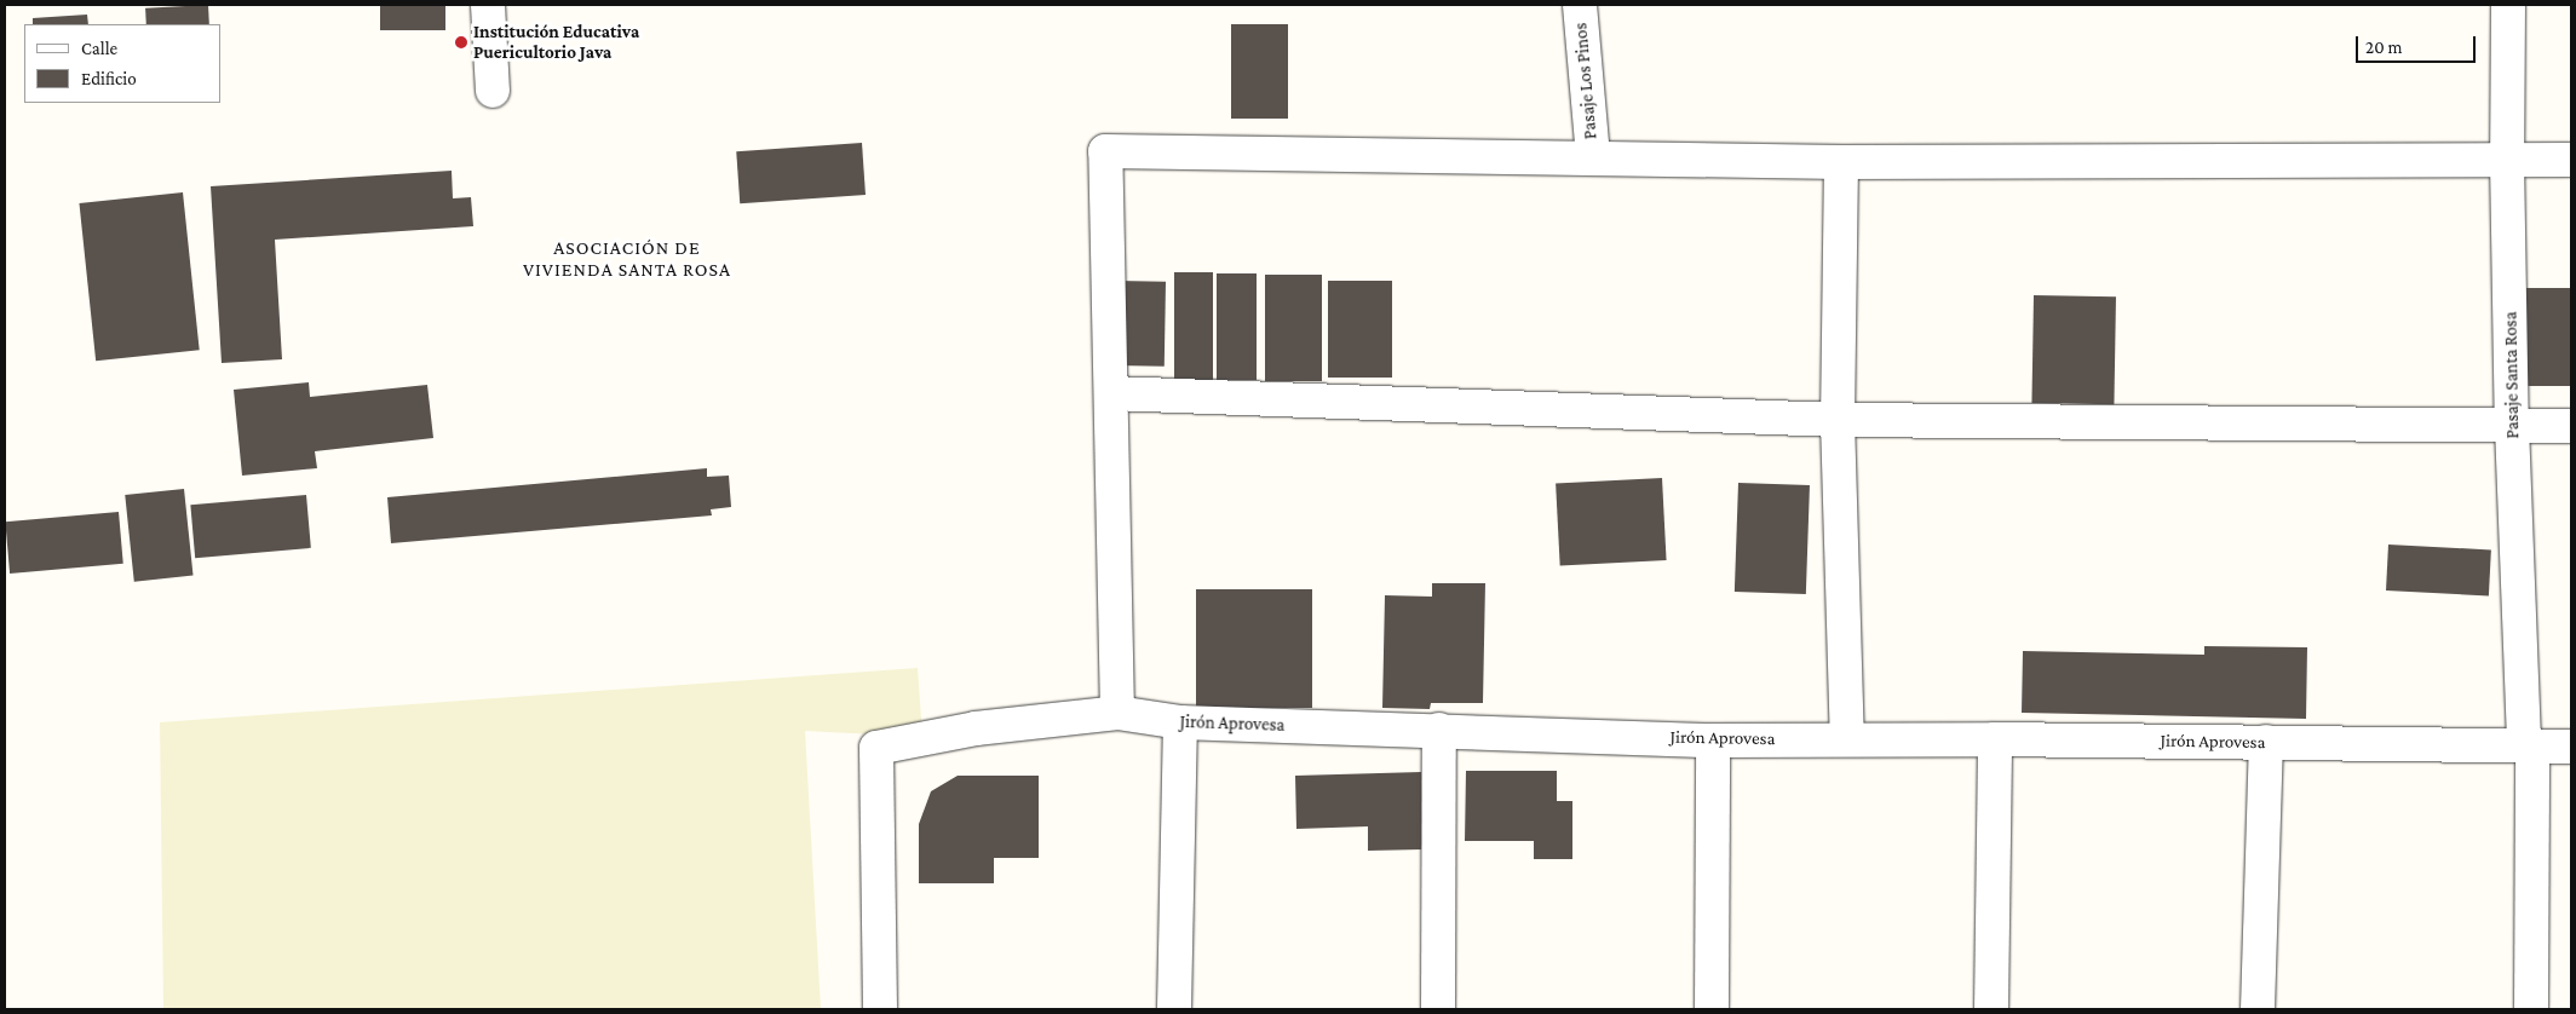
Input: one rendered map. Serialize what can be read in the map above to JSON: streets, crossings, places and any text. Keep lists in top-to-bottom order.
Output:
{
  "streets": {
    "street": ["Pasaje Los Pinos", "Pasaje Santa Rosa", "Jirón Aprovesa"]
  },
  "crossings": [
    ["Pasaje Santa Rosa", "Jirón Aprovesa"]
  ],
  "districts": ["ASOCIACIÓN DE VIVIENDA SANTA ROSA"],
  "places": ["Institución Educativa Puericultorio Java"],
  "legend": ["Calle", "Edificio"],
  "scale_bar": "20 m"
}
